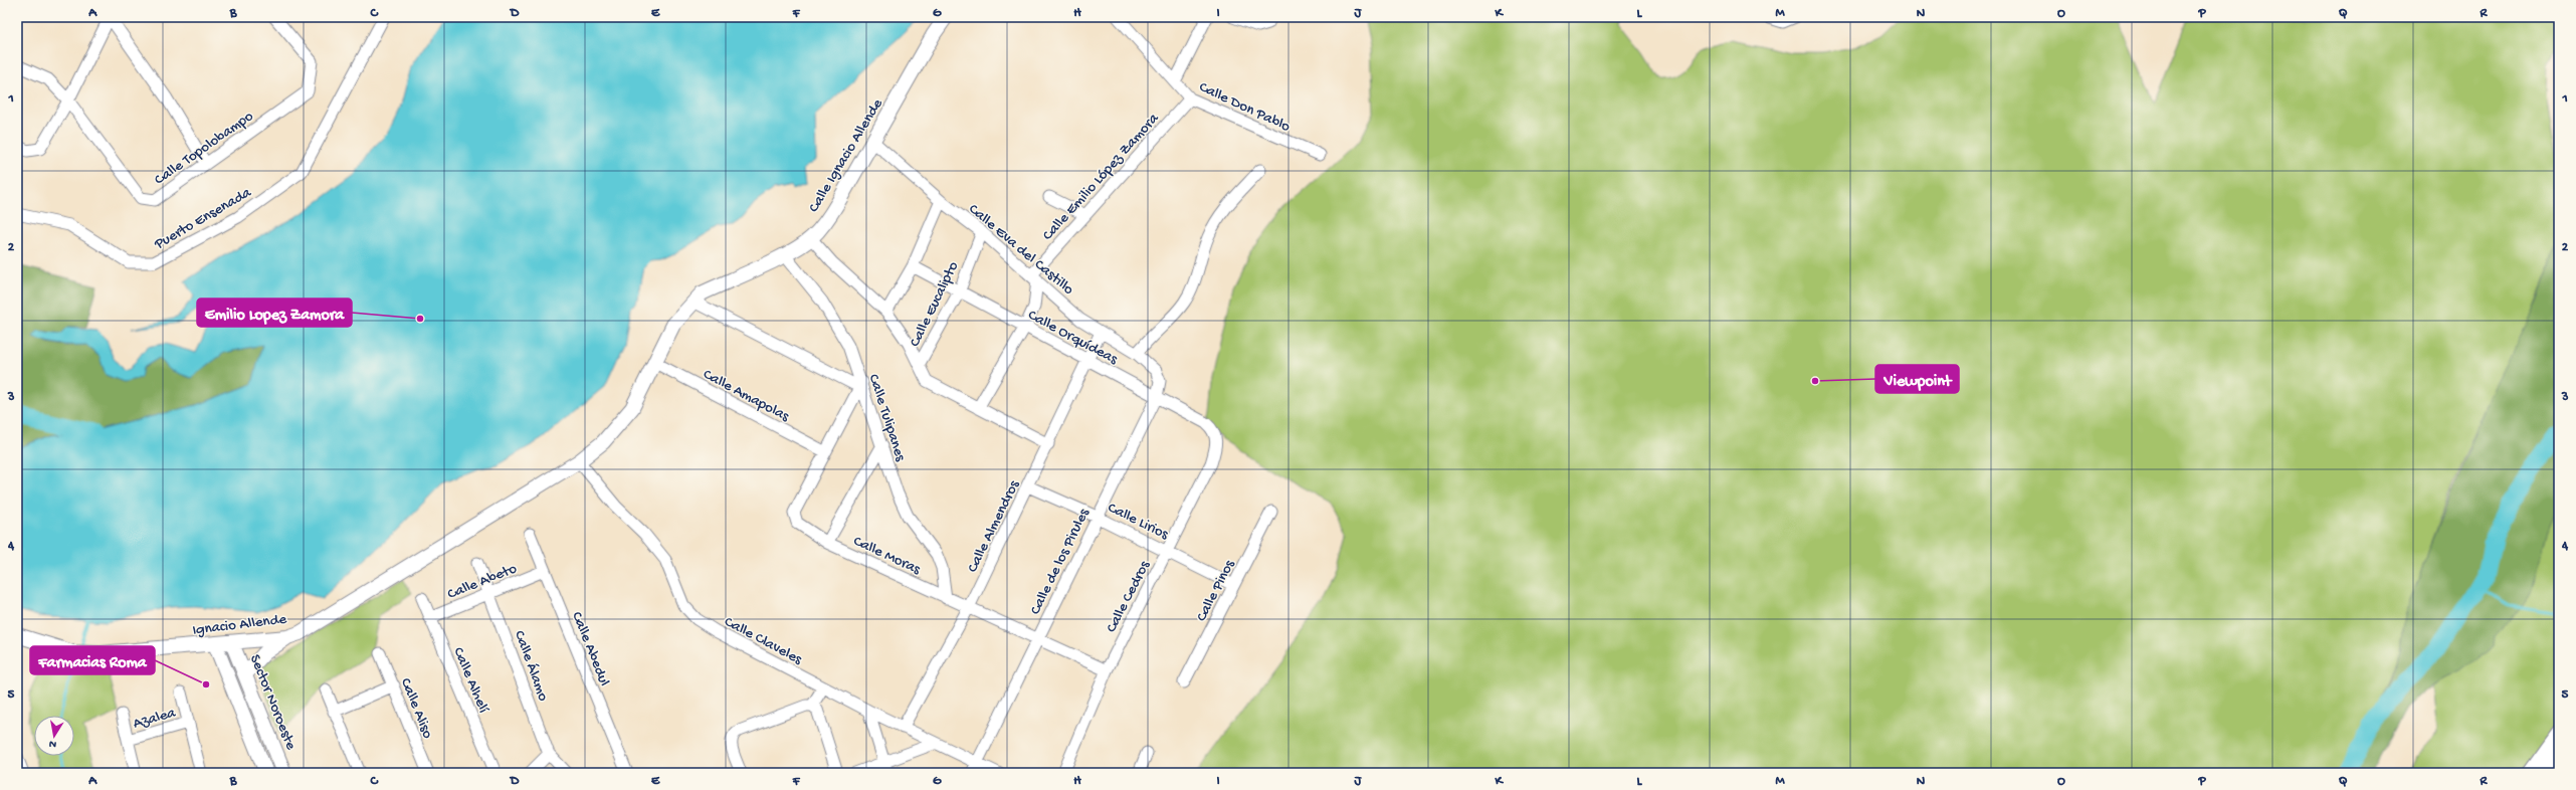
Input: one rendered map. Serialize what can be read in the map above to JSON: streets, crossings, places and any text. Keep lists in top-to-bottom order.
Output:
{
  "streets": {
    "street": [
      "Calle Don Pablo",
      "Calle Topolobampo",
      "Calle Ignacio Allende",
      "Calle Emilio López Zamora",
      "Puerto Ensenada",
      "Calle Eva del Castillo",
      "Calle Eucalipto",
      "Calle Orquídeas",
      "Calle Amapolas",
      "Calle Tulipanes",
      "Calle Lirios",
      "Calle Almendros",
      "Calle Moras",
      "Calle de los Pirules",
      "Calle Abeto",
      "Calle Pinos",
      "Calle Cedros",
      "Ignacio Allende",
      "Calle Claveles",
      "Calle Abedul",
      "Calle Álamo",
      "Calle Alhelí",
      "Sector Noroeste",
      "Calle Aliso",
      "Azalea"
    ]
  },
  "crossings": [
    ["Calle Don Pablo", "Calle Emilio López Zamora"],
    ["Calle Ignacio Allende", "Calle Eva del Castillo"],
    ["Calle Ignacio Allende", "Calle Amapolas"],
    ["Calle Ignacio Allende", "Calle Tulipanes"],
    ["Calle Ignacio Allende", "Ignacio Allende"],
    ["Calle Ignacio Allende", "Calle Claveles"],
    ["Calle Emilio López Zamora", "Calle Eva del Castillo"],
    ["Calle Eva del Castillo", "Calle Eucalipto"],
    ["Calle Eva del Castillo", "Calle Almendros"],
    ["Calle Eva del Castillo", "Calle de los Pirules"],
    ["Calle Eucalipto", "Calle Orquídeas"],
    ["Calle Orquídeas", "Calle Almendros"],
    ["Calle Orquídeas", "Calle de los Pirules"],
    ["Calle Orquídeas", "Calle Cedros"],
    ["Calle Amapolas", "Calle Moras"],
    ["Calle Tulipanes", "Calle Moras"],
    ["Calle Lirios", "Calle Almendros"],
    ["Calle Lirios", "Calle de los Pirules"],
    ["Calle Lirios", "Calle Pinos"],
    ["Calle Lirios", "Calle Cedros"],
    ["Calle Almendros", "Calle Moras"],
    ["Calle Almendros", "Calle Claveles"],
    ["Calle Moras", "Calle de los Pirules"],
    ["Calle Moras", "Calle Cedros"],
    ["Calle de los Pirules", "Calle Claveles"],
    ["Calle Abeto", "Calle Abedul"],
    ["Calle Abeto", "Calle Álamo"],
    ["Calle Abeto", "Calle Alhelí"],
    ["Ignacio Allende", "Sector Noroeste"]
  ],
  "places": ["Emilio Lopez Zamora", "Viewpoint", "Farmacias Roma"],
  "north": "bottom",
  "grid": {
    "columns": [
      "A",
      "B",
      "C",
      "D",
      "E",
      "F",
      "G",
      "H",
      "I",
      "J",
      "K",
      "L",
      "M",
      "N",
      "O",
      "P",
      "Q",
      "R"
    ],
    "rows": [
      "1",
      "2",
      "3",
      "4",
      "5"
    ]
  }
}
